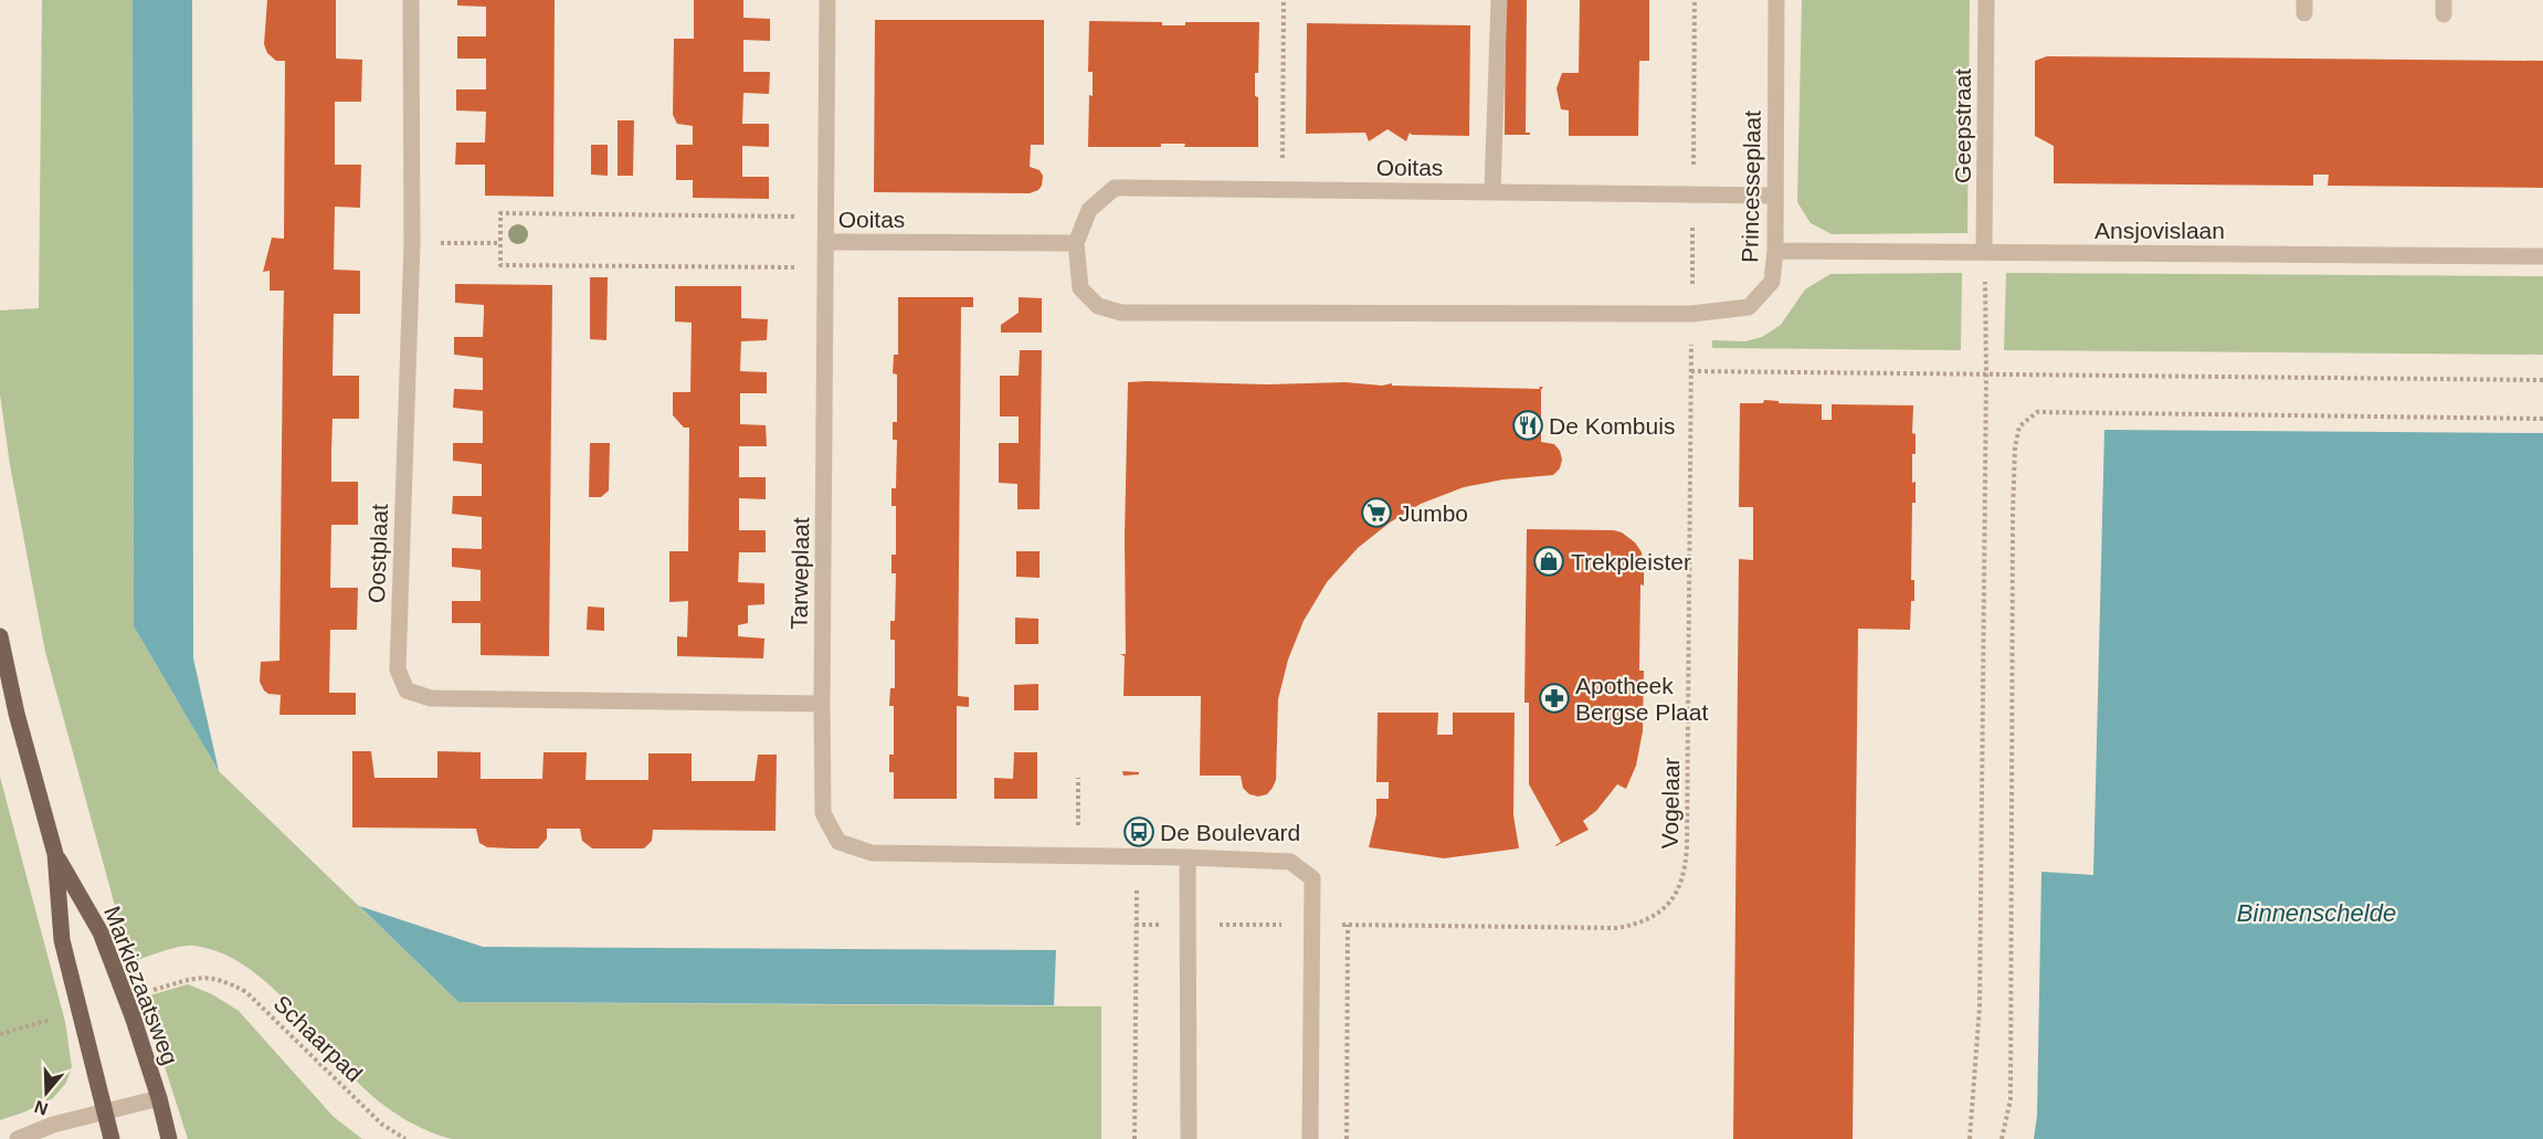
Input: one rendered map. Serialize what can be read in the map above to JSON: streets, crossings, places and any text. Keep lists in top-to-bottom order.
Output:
{
  "streets": {
    "main road": ["Markiezaatsweg"],
    "street": [
      "Geepstraat",
      "Ooitas",
      "Princesseplaat",
      "Ansjovislaan",
      "Oostplaat",
      "Tarweplaat"
    ],
    "path": ["Vogelaar", "Schaarpad"]
  },
  "crossings": [
    ["Geepstraat", "Ansjovislaan"],
    ["Ooitas", "Princesseplaat"],
    ["Ooitas", "Tarweplaat"],
    ["Princesseplaat", "Ansjovislaan"],
    ["Oostplaat", "Tarweplaat"]
  ],
  "water": ["Binnenschelde"],
  "places": {
    "restaurant": ["De Kombuis"],
    "supermarket": ["Jumbo"],
    "shop": ["Trekpleister"],
    "pharmacy": ["Apotheek Bergse Plaat"],
    "bus stop": ["De Boulevard"]
  },
  "north": "bottom"
}
